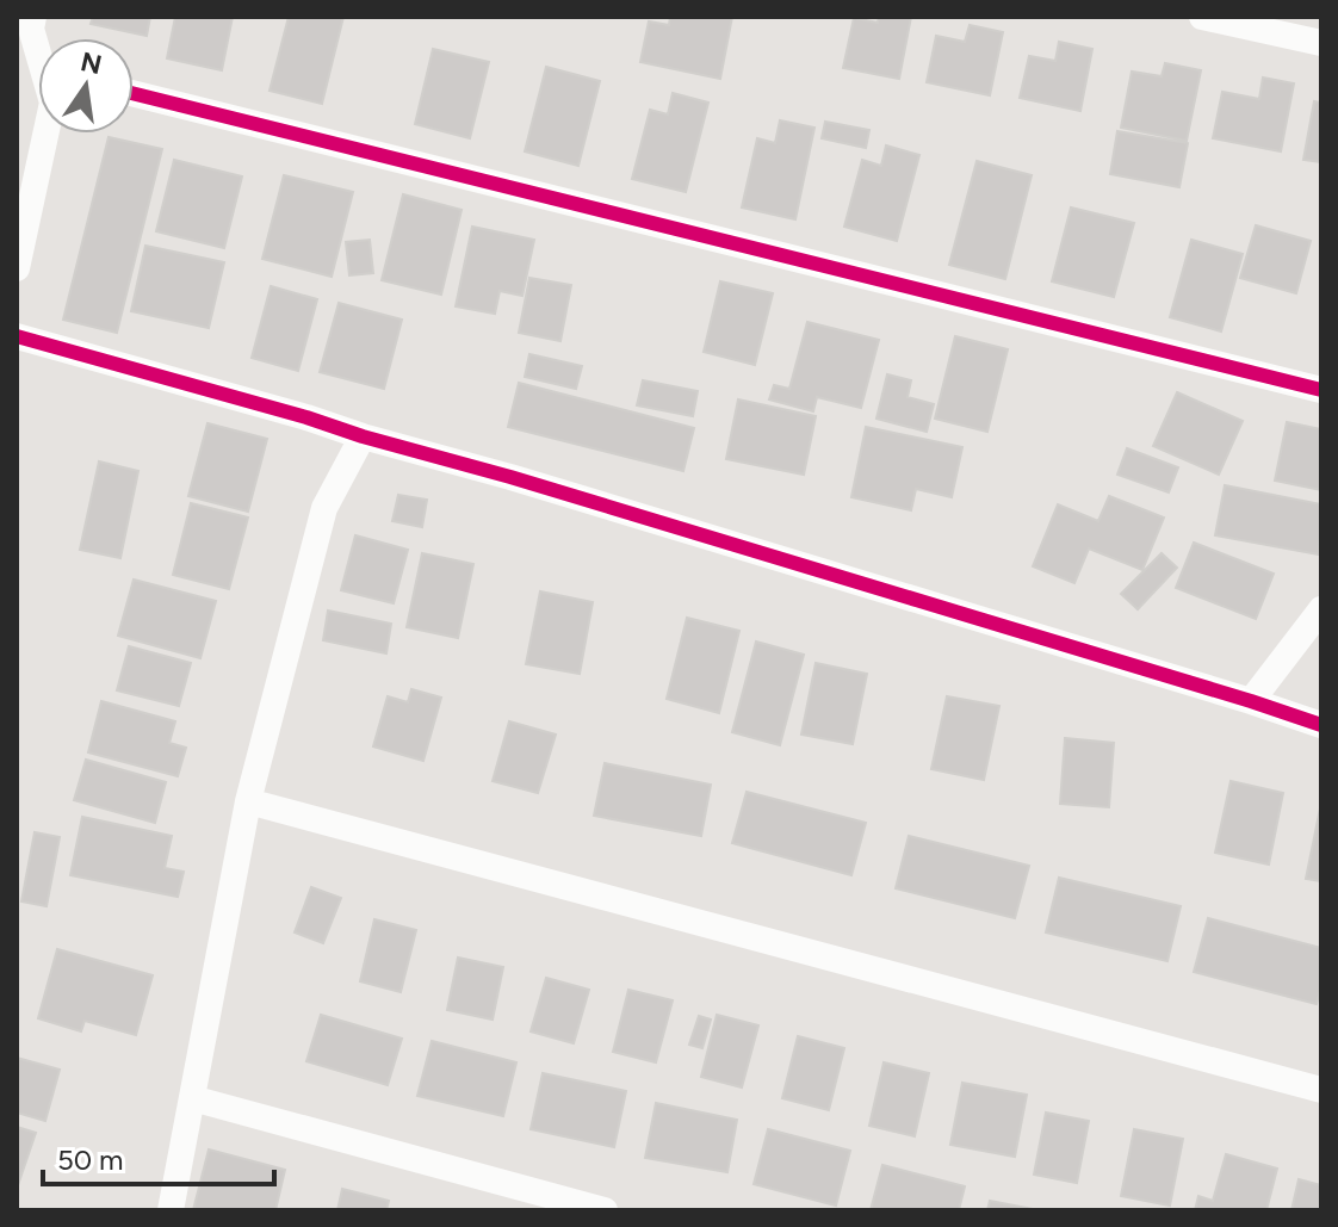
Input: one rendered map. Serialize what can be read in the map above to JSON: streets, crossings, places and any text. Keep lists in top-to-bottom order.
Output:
{
  "scale_bar": "50 m",
  "north": "top"
}
